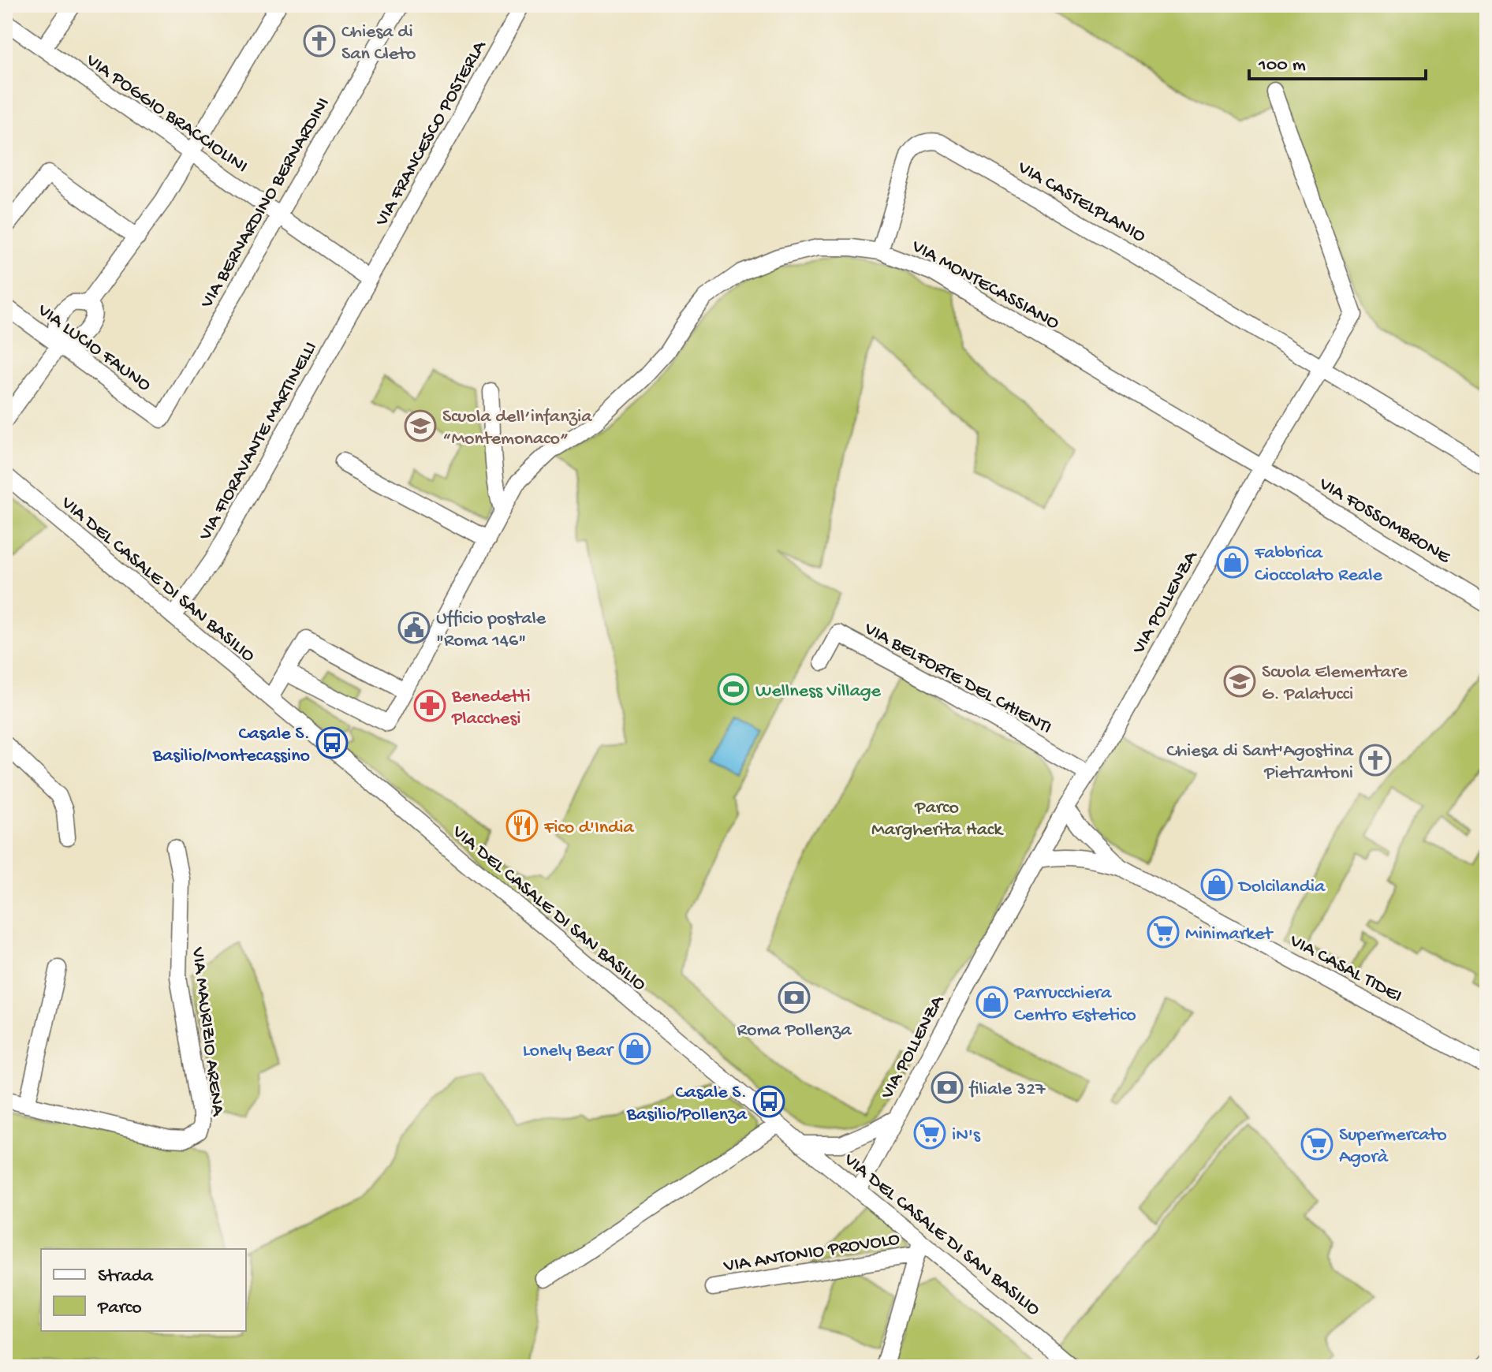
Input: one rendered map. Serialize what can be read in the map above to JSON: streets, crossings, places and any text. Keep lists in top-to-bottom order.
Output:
{
  "streets": {
    "street": [
      "VIA POGGIO BRACCIOLINI",
      "VIA FRANCESCO POSTERLA",
      "VIA CASTELPLANIO",
      "VIA BERNARDINO BERNARDINI",
      "VIA MONTECASSIANO",
      "VIA LUCIO FAUNO",
      "VIA FIORAVANTE MARTINELLI",
      "VIA FOSSOMBRONE",
      "VIA DEL CASALE DI SAN BASILIO",
      "VIA POLLENZA",
      "VIA BELFORTE DEL CHIENTI",
      "VIA CASAL TIDEI",
      "VIA MAURIZIO ARENA",
      "VIA ANTONIO PROVOLO"
    ]
  },
  "crossings": [
    ["VIA POGGIO BRACCIOLINI", "VIA FRANCESCO POSTERLA"],
    ["VIA POGGIO BRACCIOLINI", "VIA BERNARDINO BERNARDINI"],
    ["VIA POGGIO BRACCIOLINI", "VIA FIORAVANTE MARTINELLI"],
    ["VIA FRANCESCO POSTERLA", "VIA FIORAVANTE MARTINELLI"],
    ["VIA CASTELPLANIO", "VIA MONTECASSIANO"],
    ["VIA CASTELPLANIO", "VIA POLLENZA"],
    ["VIA BERNARDINO BERNARDINI", "VIA LUCIO FAUNO"],
    ["VIA MONTECASSIANO", "VIA FOSSOMBRONE"],
    ["VIA MONTECASSIANO", "VIA POLLENZA"],
    ["VIA FIORAVANTE MARTINELLI", "VIA DEL CASALE DI SAN BASILIO"],
    ["VIA FOSSOMBRONE", "VIA POLLENZA"],
    ["VIA DEL CASALE DI SAN BASILIO", "VIA POLLENZA"],
    ["VIA DEL CASALE DI SAN BASILIO", "VIA ANTONIO PROVOLO"],
    ["VIA POLLENZA", "VIA BELFORTE DEL CHIENTI"],
    ["VIA POLLENZA", "VIA CASAL TIDEI"]
  ],
  "parks": ["Parco Margherita Hack"],
  "places": {
    "church": ["Chiesa di San Cleto", "Chiesa di Sant'Agostina Pietrantoni"],
    "school or university": ["Scuola dell’infanzia “Montemonaco”", "Scuola Elementare G. Palatucci"],
    "shop": [
      "Fabbrica Cioccolato Reale",
      "Dolcilandia",
      "Parrucchiera Centro Estetico",
      "Lonely Bear"
    ],
    "public building": ["Ufficio postale \"Roma 146\""],
    "sports": ["Wellness Village"],
    "pharmacy": ["Benedetti Placchesi"],
    "bus stop": ["Casale S. Basilio/Montecassino", "Casale S. Basilio/Pollenza"],
    "restaurant": ["Fico d'India"],
    "supermarket": ["Minimarket", "iN's", "Supermercato Agorà"],
    "bank": ["Roma Pollenza", "filiale 327"]
  },
  "legend": ["Strada", "Parco"],
  "scale_bar": "100 m"
}
